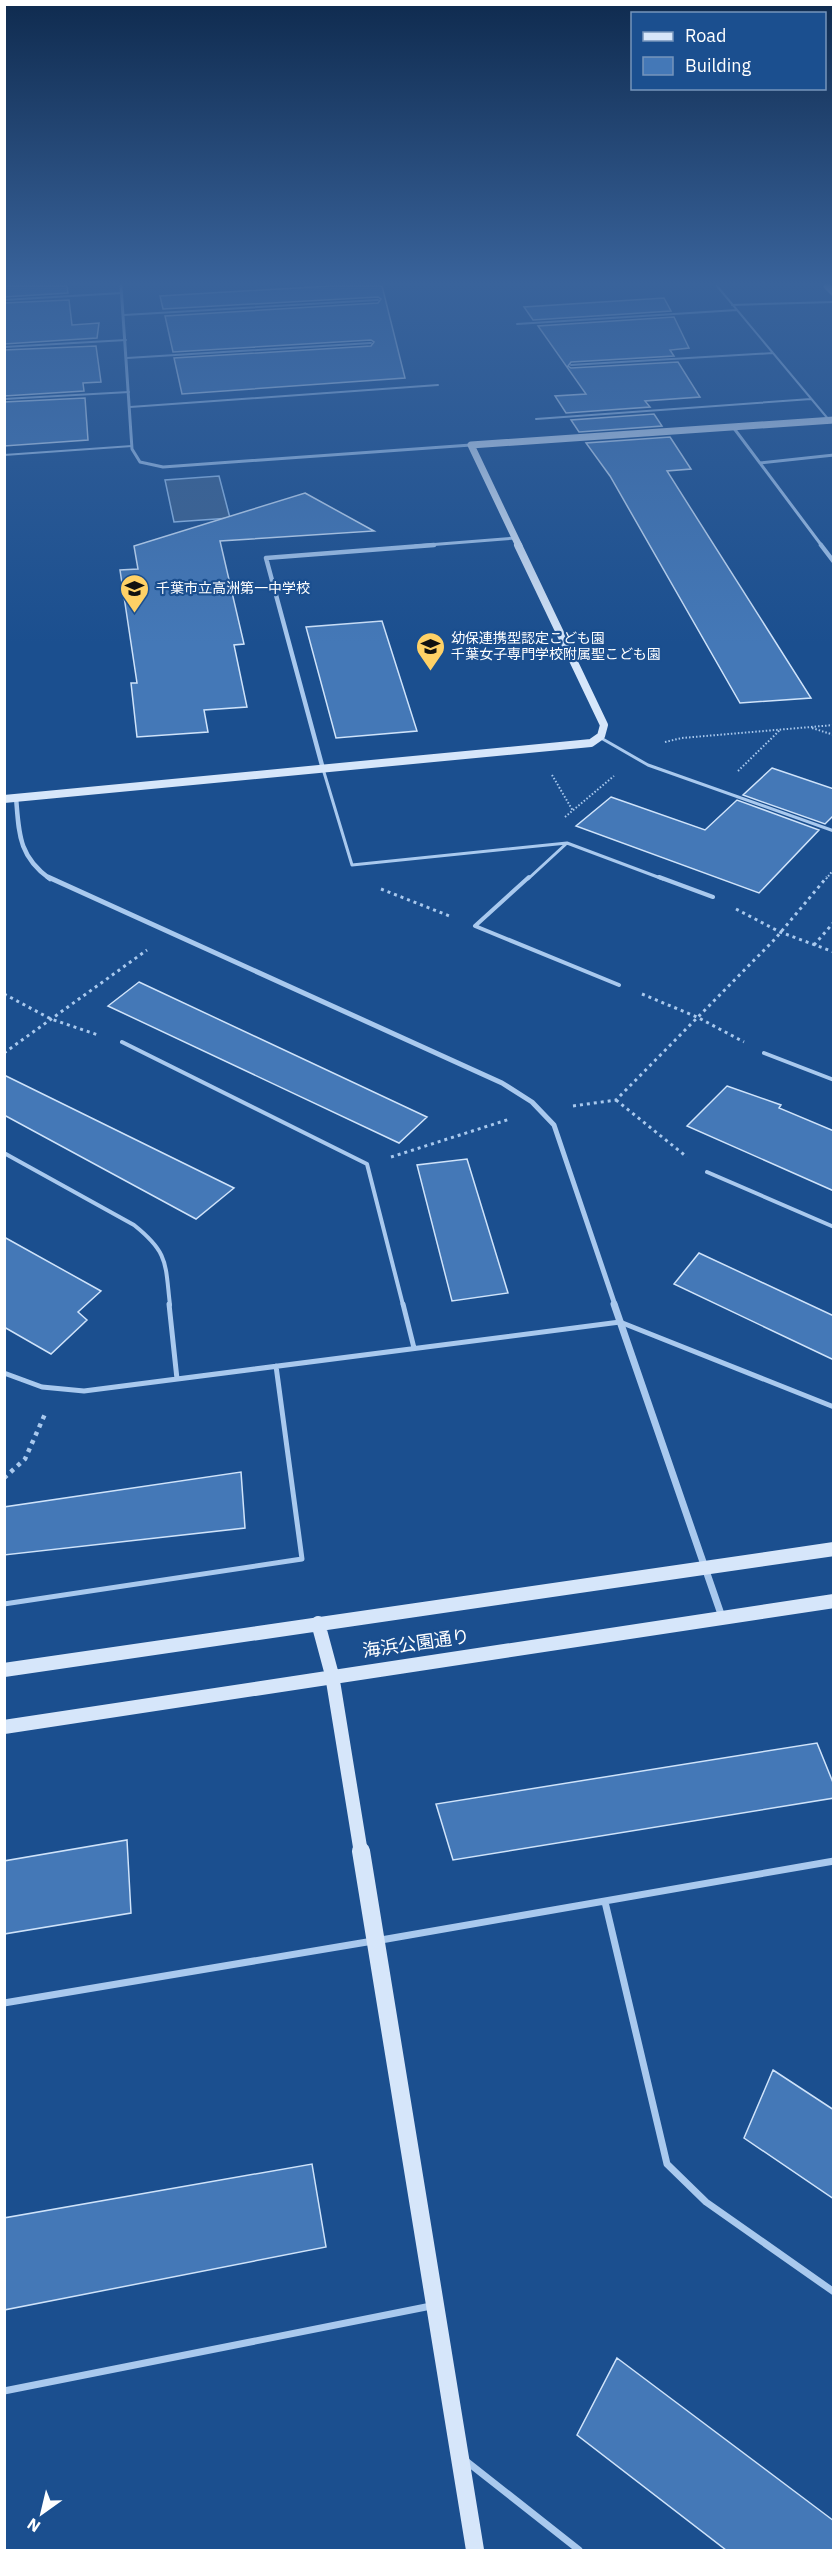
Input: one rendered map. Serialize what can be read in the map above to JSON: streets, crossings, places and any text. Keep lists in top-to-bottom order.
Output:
{
  "streets": {
    "street": ["海浜公園通り"]
  },
  "places": {
    "school or university": ["千葉市立高洲第一中学校", "幼保連携型認定こども園 千葉女子専門学校附属聖こども園"]
  },
  "legend": ["Road", "Building"],
  "north": "bottom left"
}
